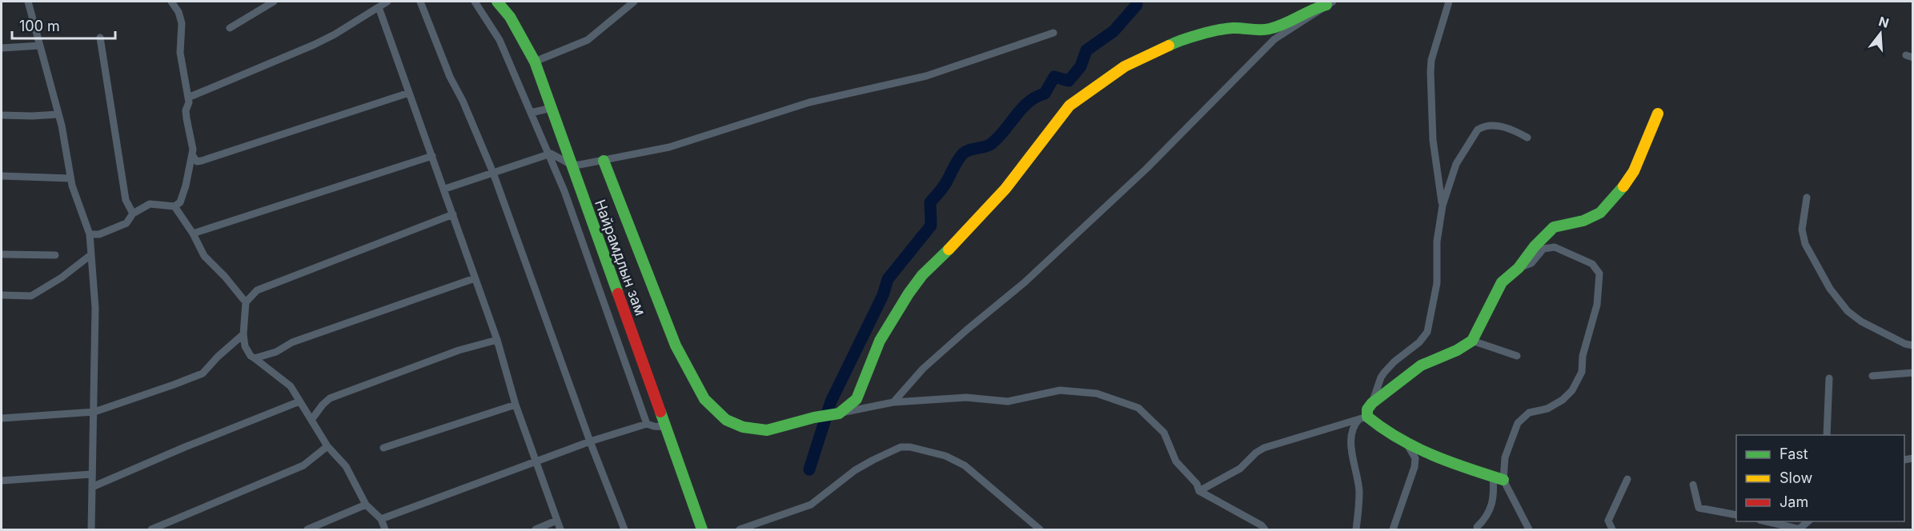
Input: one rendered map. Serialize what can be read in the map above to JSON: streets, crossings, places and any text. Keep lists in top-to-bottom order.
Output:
{
  "streets": {
    "street": ["Найрамдлын зам"]
  },
  "legend": ["Fast", "Slow", "Jam"],
  "scale_bar": "100 m",
  "north": "top"
}
